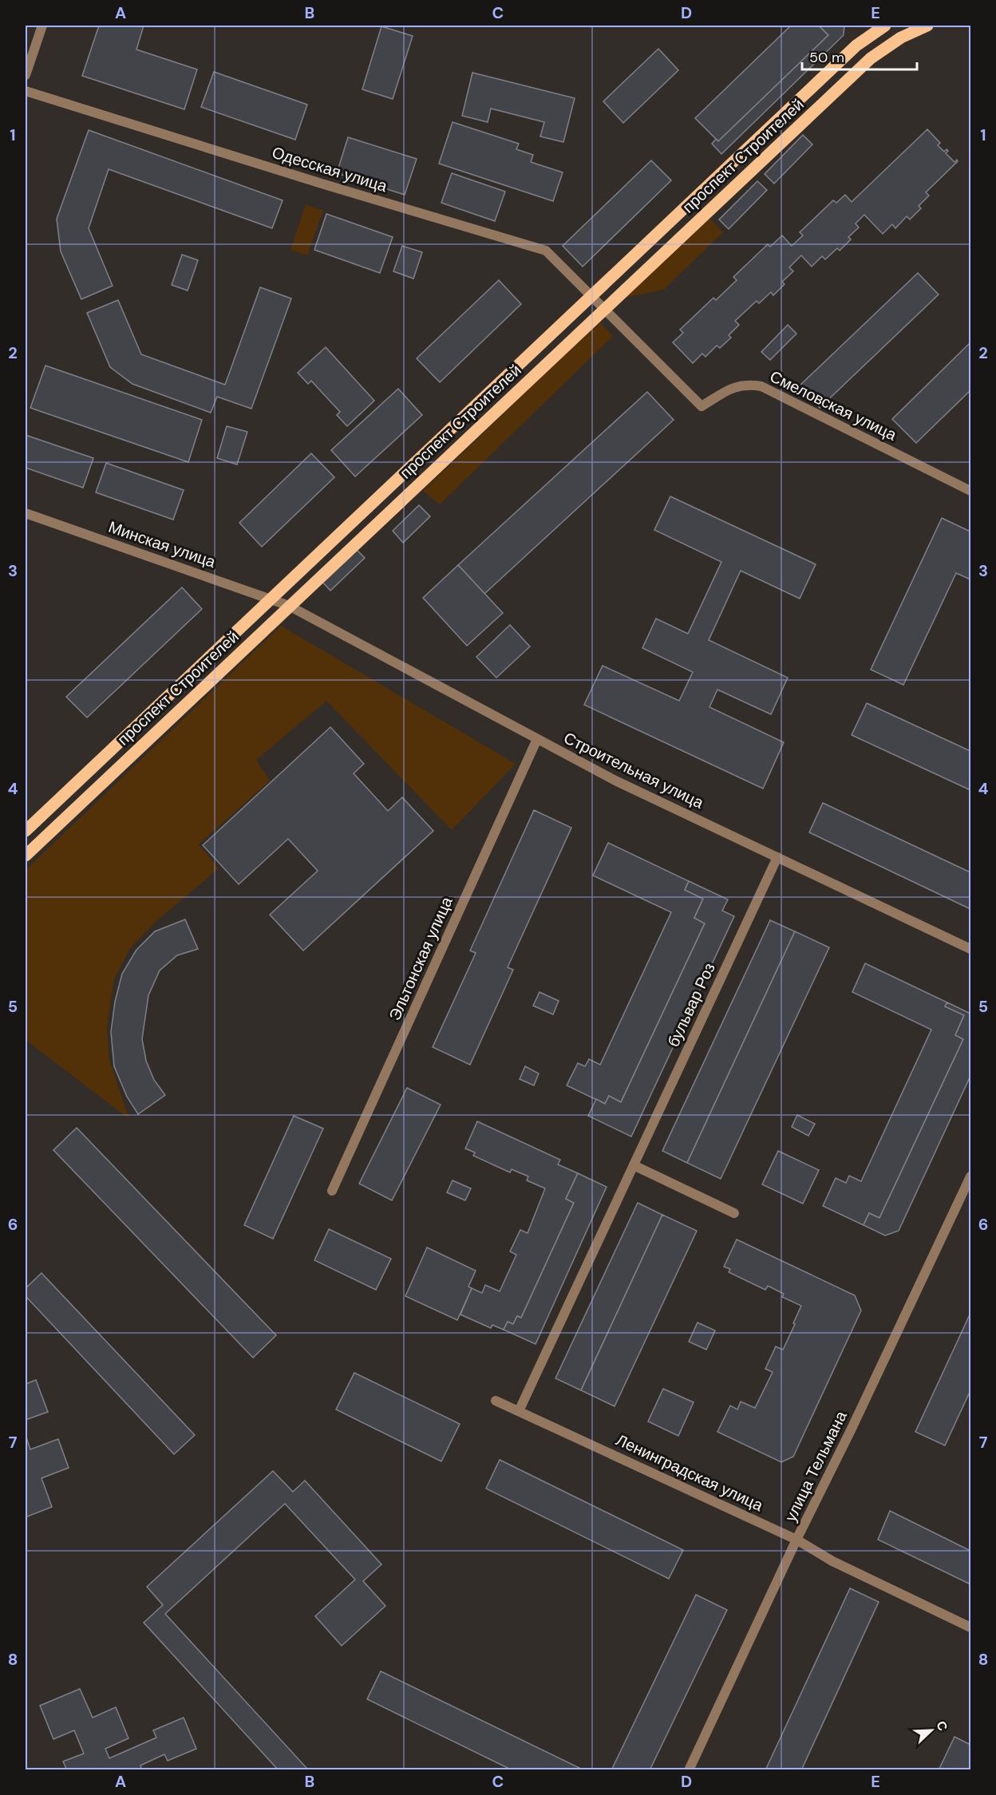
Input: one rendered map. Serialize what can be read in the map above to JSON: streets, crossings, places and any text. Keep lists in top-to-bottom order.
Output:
{
  "streets": {
    "main road": ["проспект Строителей"],
    "street": [
      "Одесская улица",
      "Смеловская улица",
      "Минская улица",
      "Строительная улица",
      "Эльтонская улица",
      "бульвар Роз",
      "улица Тельмана",
      "Ленинградская улица"
    ]
  },
  "crossings": [
    ["проспект Строителей", "Одесская улица"],
    ["проспект Строителей", "Смеловская улица"],
    ["проспект Строителей", "Минская улица"],
    ["проспект Строителей", "Строительная улица"],
    ["Одесская улица", "Смеловская улица"],
    ["Минская улица", "Строительная улица"],
    ["Строительная улица", "Эльтонская улица"],
    ["Строительная улица", "бульвар Роз"],
    ["бульвар Роз", "Ленинградская улица"],
    ["улица Тельмана", "Ленинградская улица"]
  ],
  "scale_bar": "50 m",
  "north": "top right",
  "grid": {
    "columns": [
      "A",
      "B",
      "C",
      "D",
      "E"
    ],
    "rows": [
      "1",
      "2",
      "3",
      "4",
      "5",
      "6",
      "7",
      "8"
    ]
  }
}
